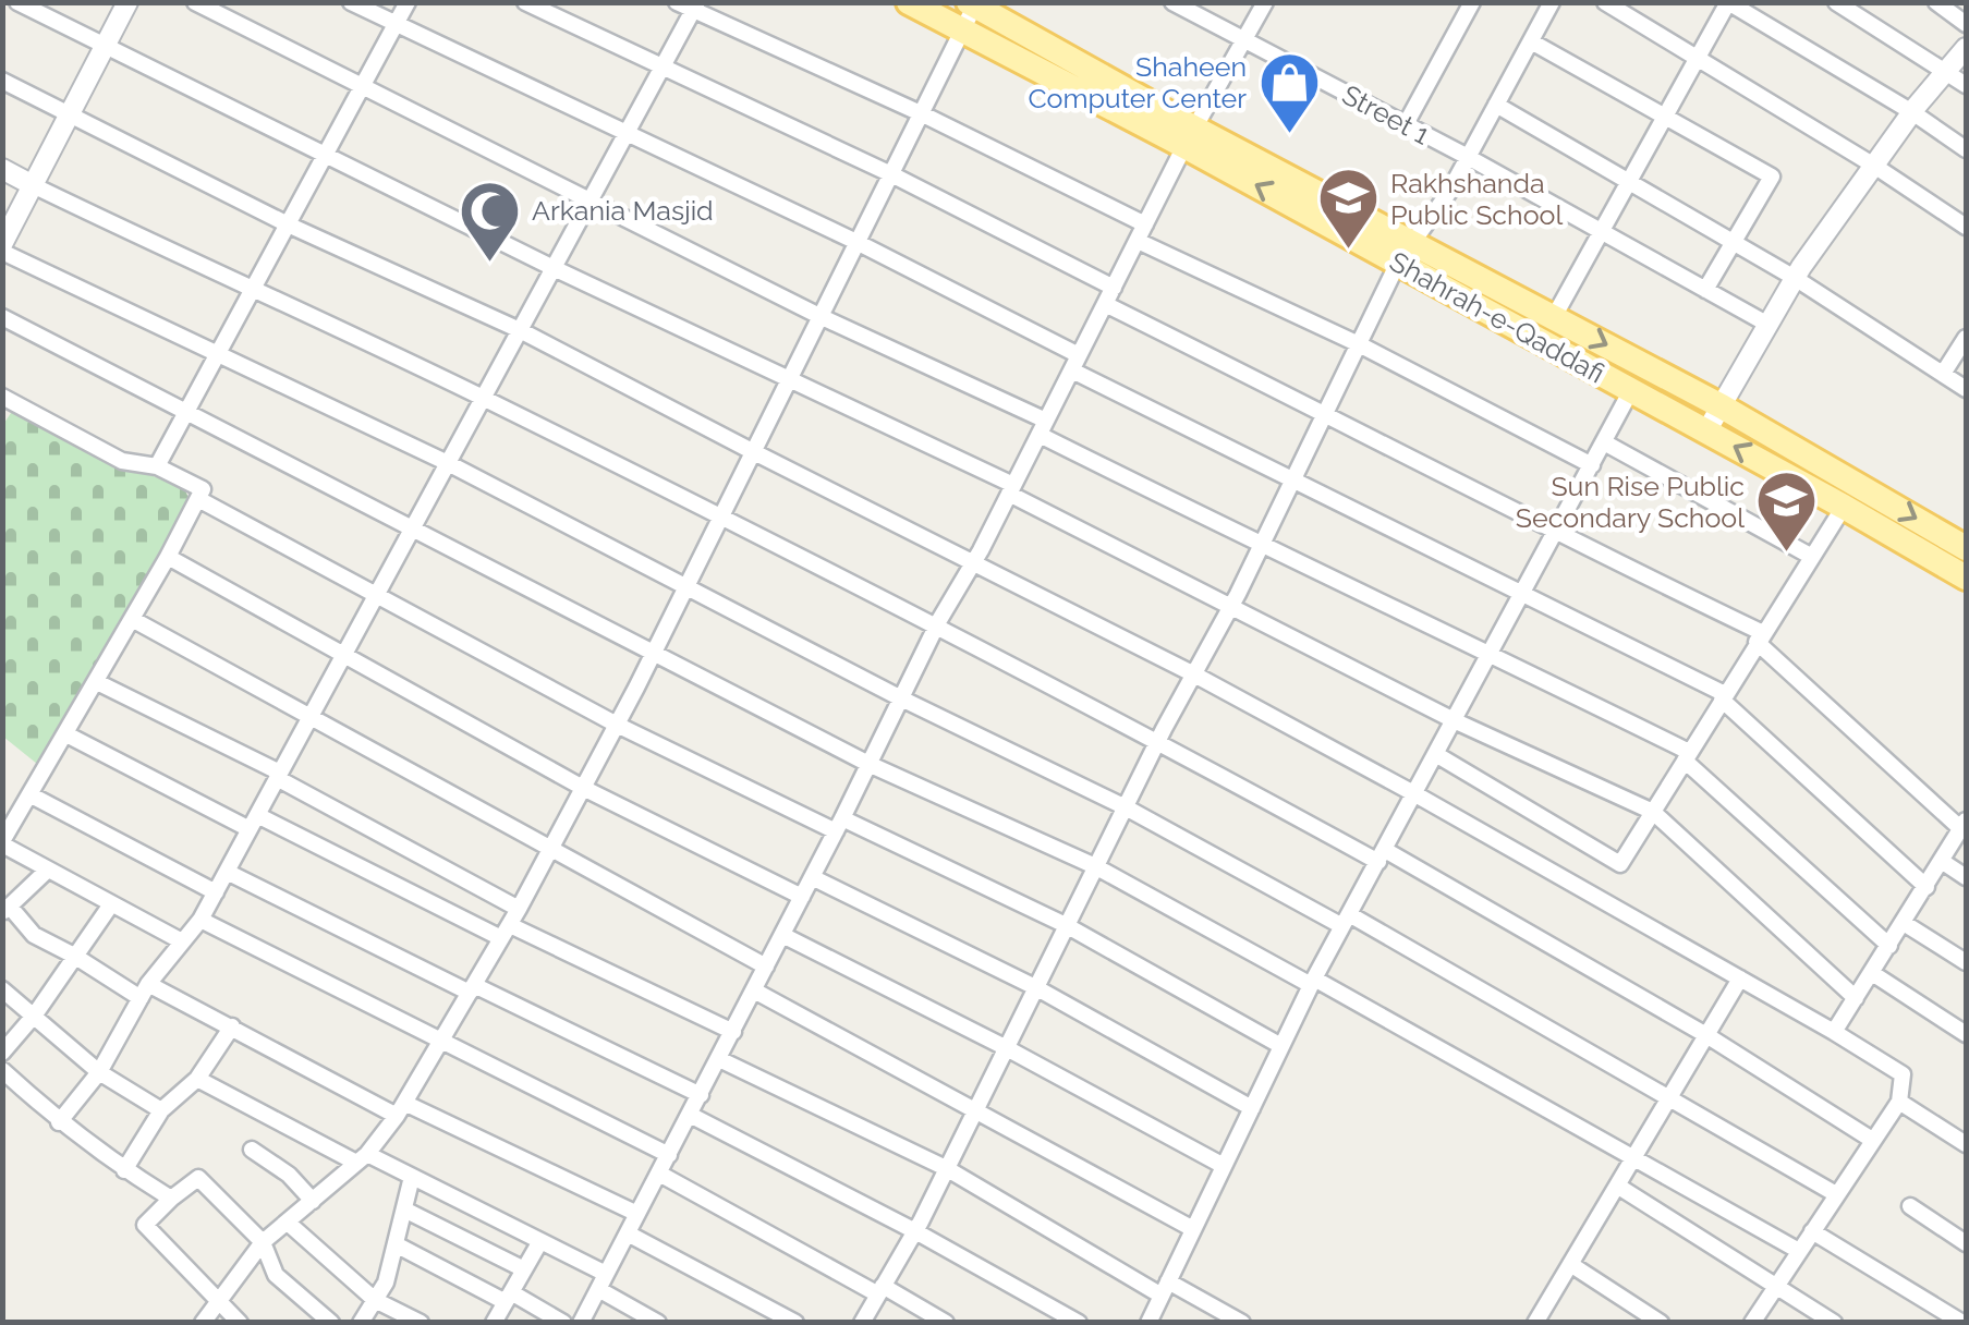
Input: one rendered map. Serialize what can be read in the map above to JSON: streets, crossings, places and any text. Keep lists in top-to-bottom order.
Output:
{
  "streets": {
    "main road": ["Shahrah-e-Qaddafi"],
    "street": ["Street 1"]
  },
  "places": {
    "shop": ["Shaheen Computer Center"],
    "school or university": ["Rakhshanda Public School", "Sun Rise Public Secondary School"],
    "mosque": ["Arkania Masjid"]
  }
}
